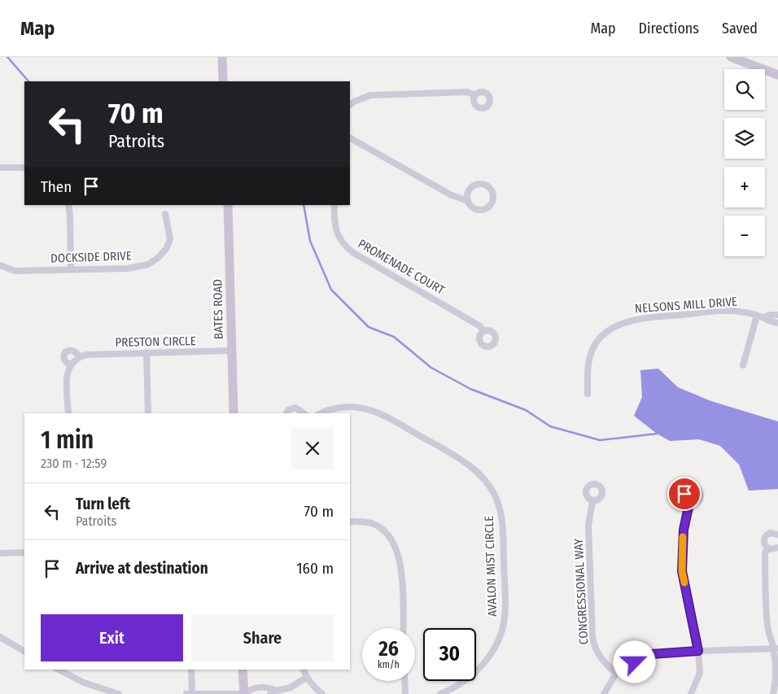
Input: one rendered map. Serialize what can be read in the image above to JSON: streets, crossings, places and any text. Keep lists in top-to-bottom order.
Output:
{
  "streets": {
    "street": [
      "DOCKSIDE DRIVE",
      "PROMENADE COURT",
      "NELSONS MILL DRIVE",
      "BATES ROAD",
      "PRESTON CIRCLE",
      "AVALON MIST CIRCLE",
      "CONGRESSIONAL WAY"
    ]
  },
  "crossings": [
    ["BATES ROAD", "PRESTON CIRCLE"]
  ],
  "page": {
    "header": "Map",
    "nav": ["Map", "Directions", "Saved"],
    "map_buttons": ["+", "−"],
    "turn": ["70 m", "Patroits"],
    "then": "Then",
    "heading": ["1 min", "230 m · 12:59"],
    "list": [
      {
        "name": "Turn left",
        "note": "Patroits",
        "value": "70 m"
      },
      {
        "name": "Arrive at destination",
        "value": "160 m"
      }
    ],
    "buttons": ["Exit", "Share"],
    "speed": "26 km/h",
    "limit": "30"
  }
}
